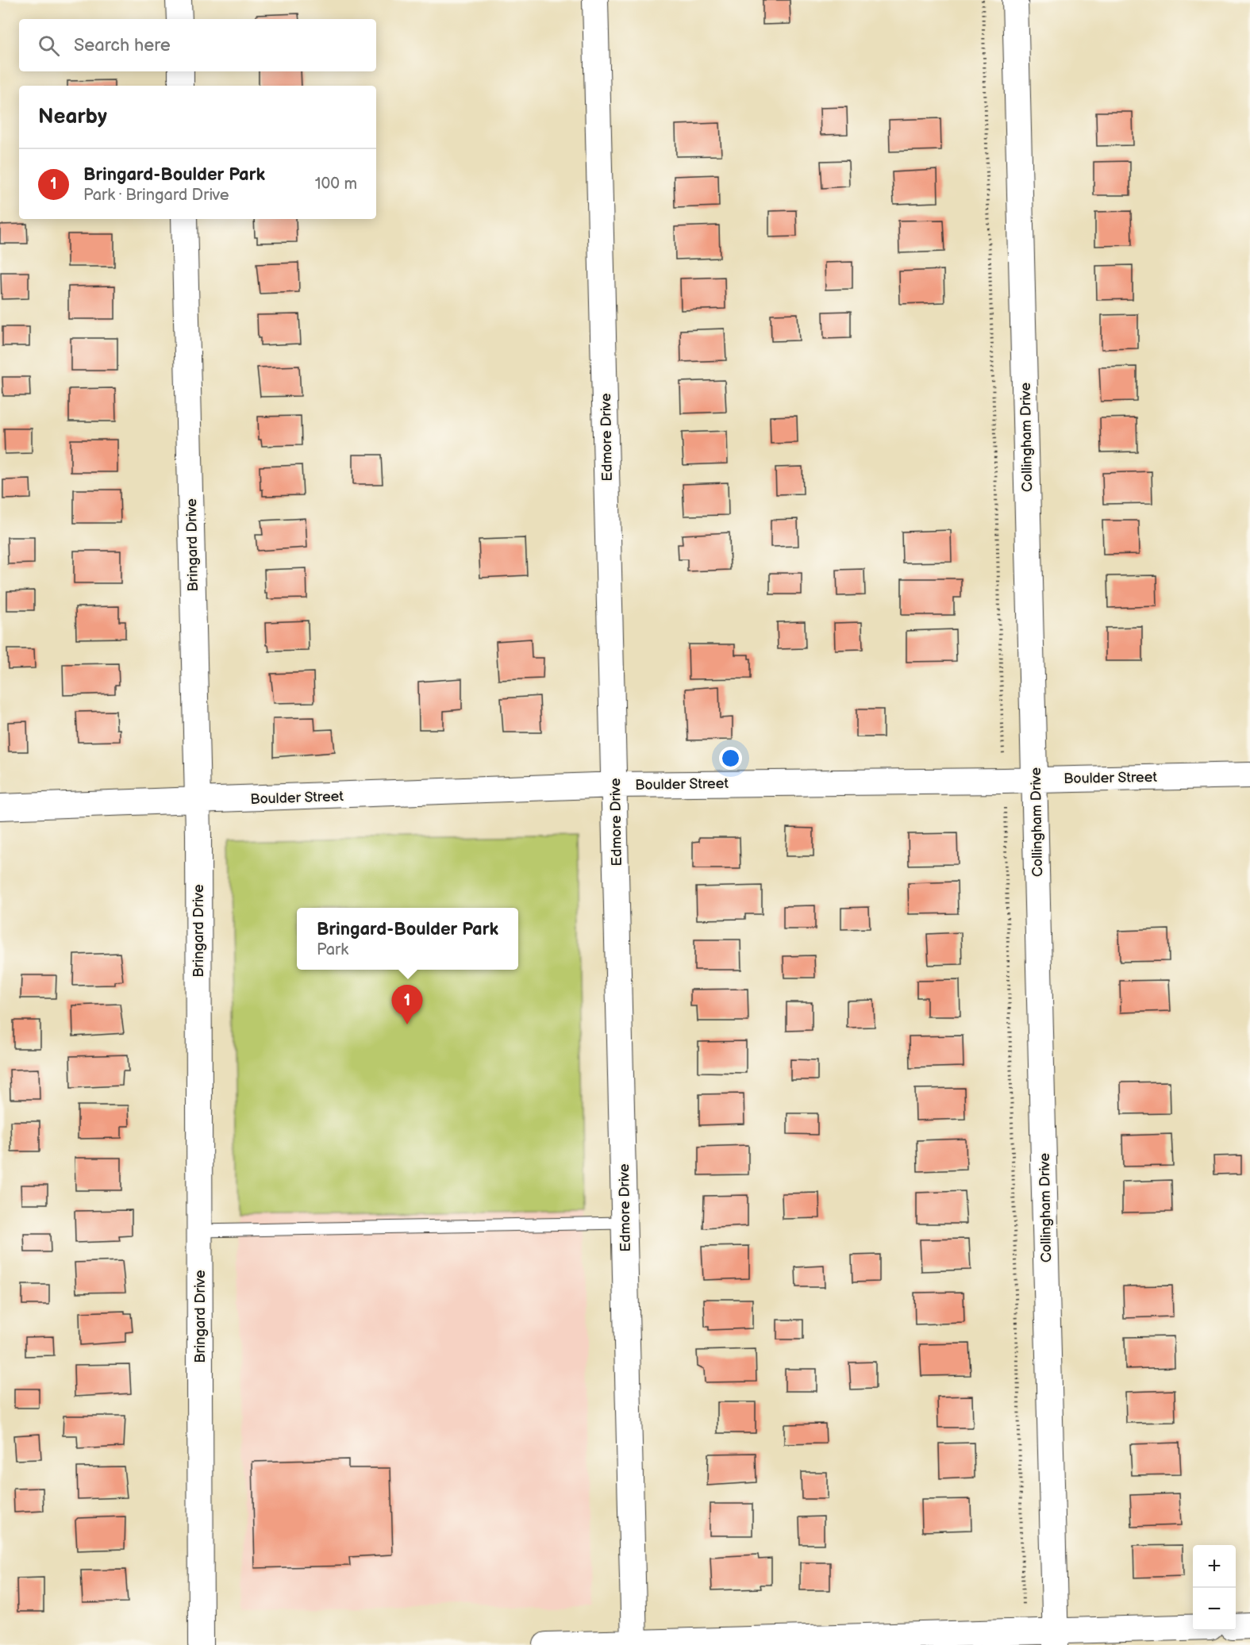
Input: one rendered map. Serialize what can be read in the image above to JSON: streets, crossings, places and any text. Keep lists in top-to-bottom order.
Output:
{
  "streets": {
    "street": [
      "Edmore Drive",
      "Collingham Drive",
      "Bringard Drive",
      "Boulder Street"
    ]
  },
  "crossings": [
    ["Edmore Drive", "Boulder Street"],
    ["Collingham Drive", "Boulder Street"],
    ["Bringard Drive", "Boulder Street"]
  ],
  "page": {
    "search": "Search here",
    "heading": "Nearby",
    "list": [
      {
        "mark": "1",
        "name": "Bringard-Boulder Park",
        "note": "Park · Bringard Drive",
        "value": "100 m"
      }
    ],
    "popup": ["Bringard-Boulder Park", "Park"],
    "pins": "1",
    "map_buttons": ["+", "−"]
  }
}
